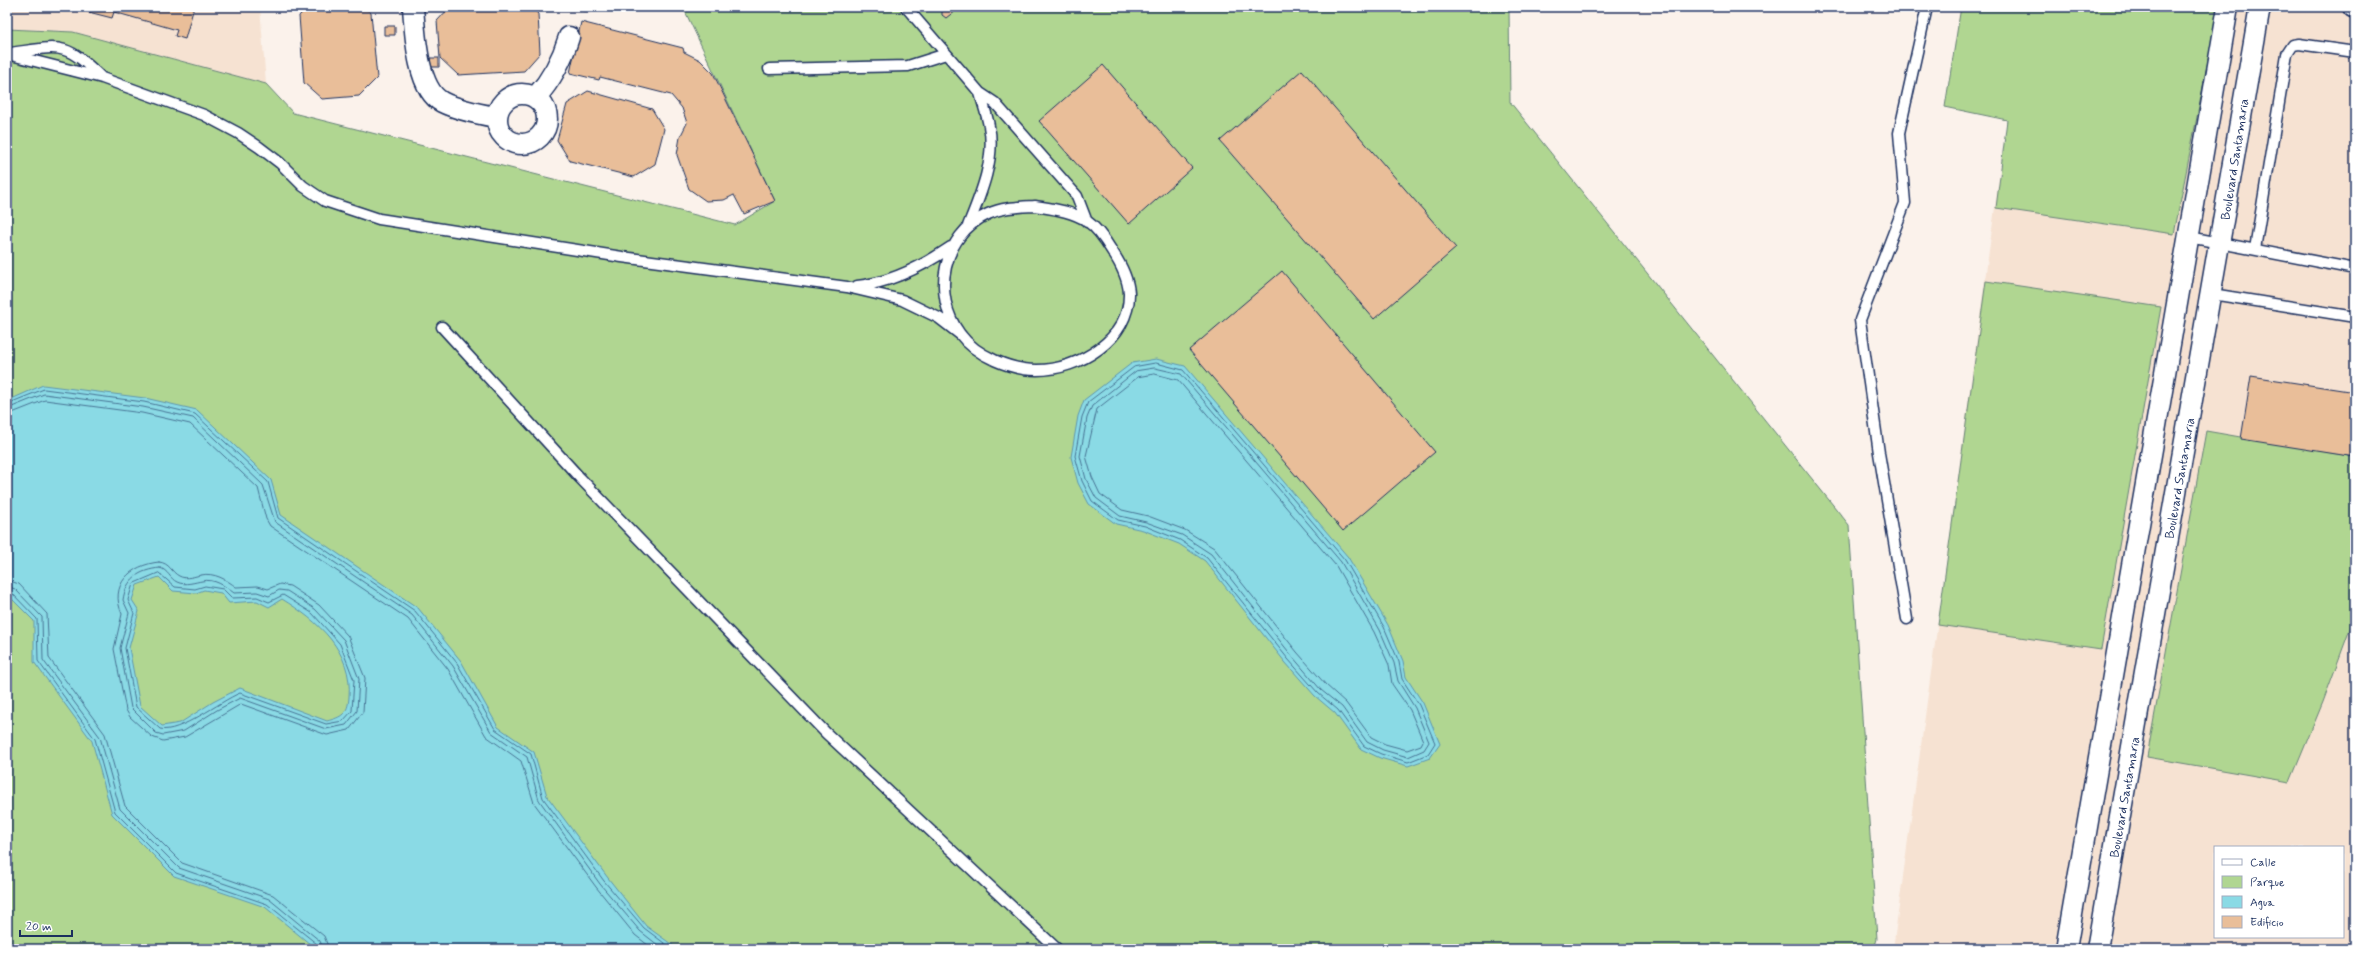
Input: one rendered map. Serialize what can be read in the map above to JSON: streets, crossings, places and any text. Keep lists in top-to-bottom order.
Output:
{
  "streets": {
    "street": ["Boulevard Santamaria"]
  },
  "legend": [
    "Calle",
    "Parque",
    "Agua",
    "Edificio"
  ],
  "scale_bar": "20 m"
}
